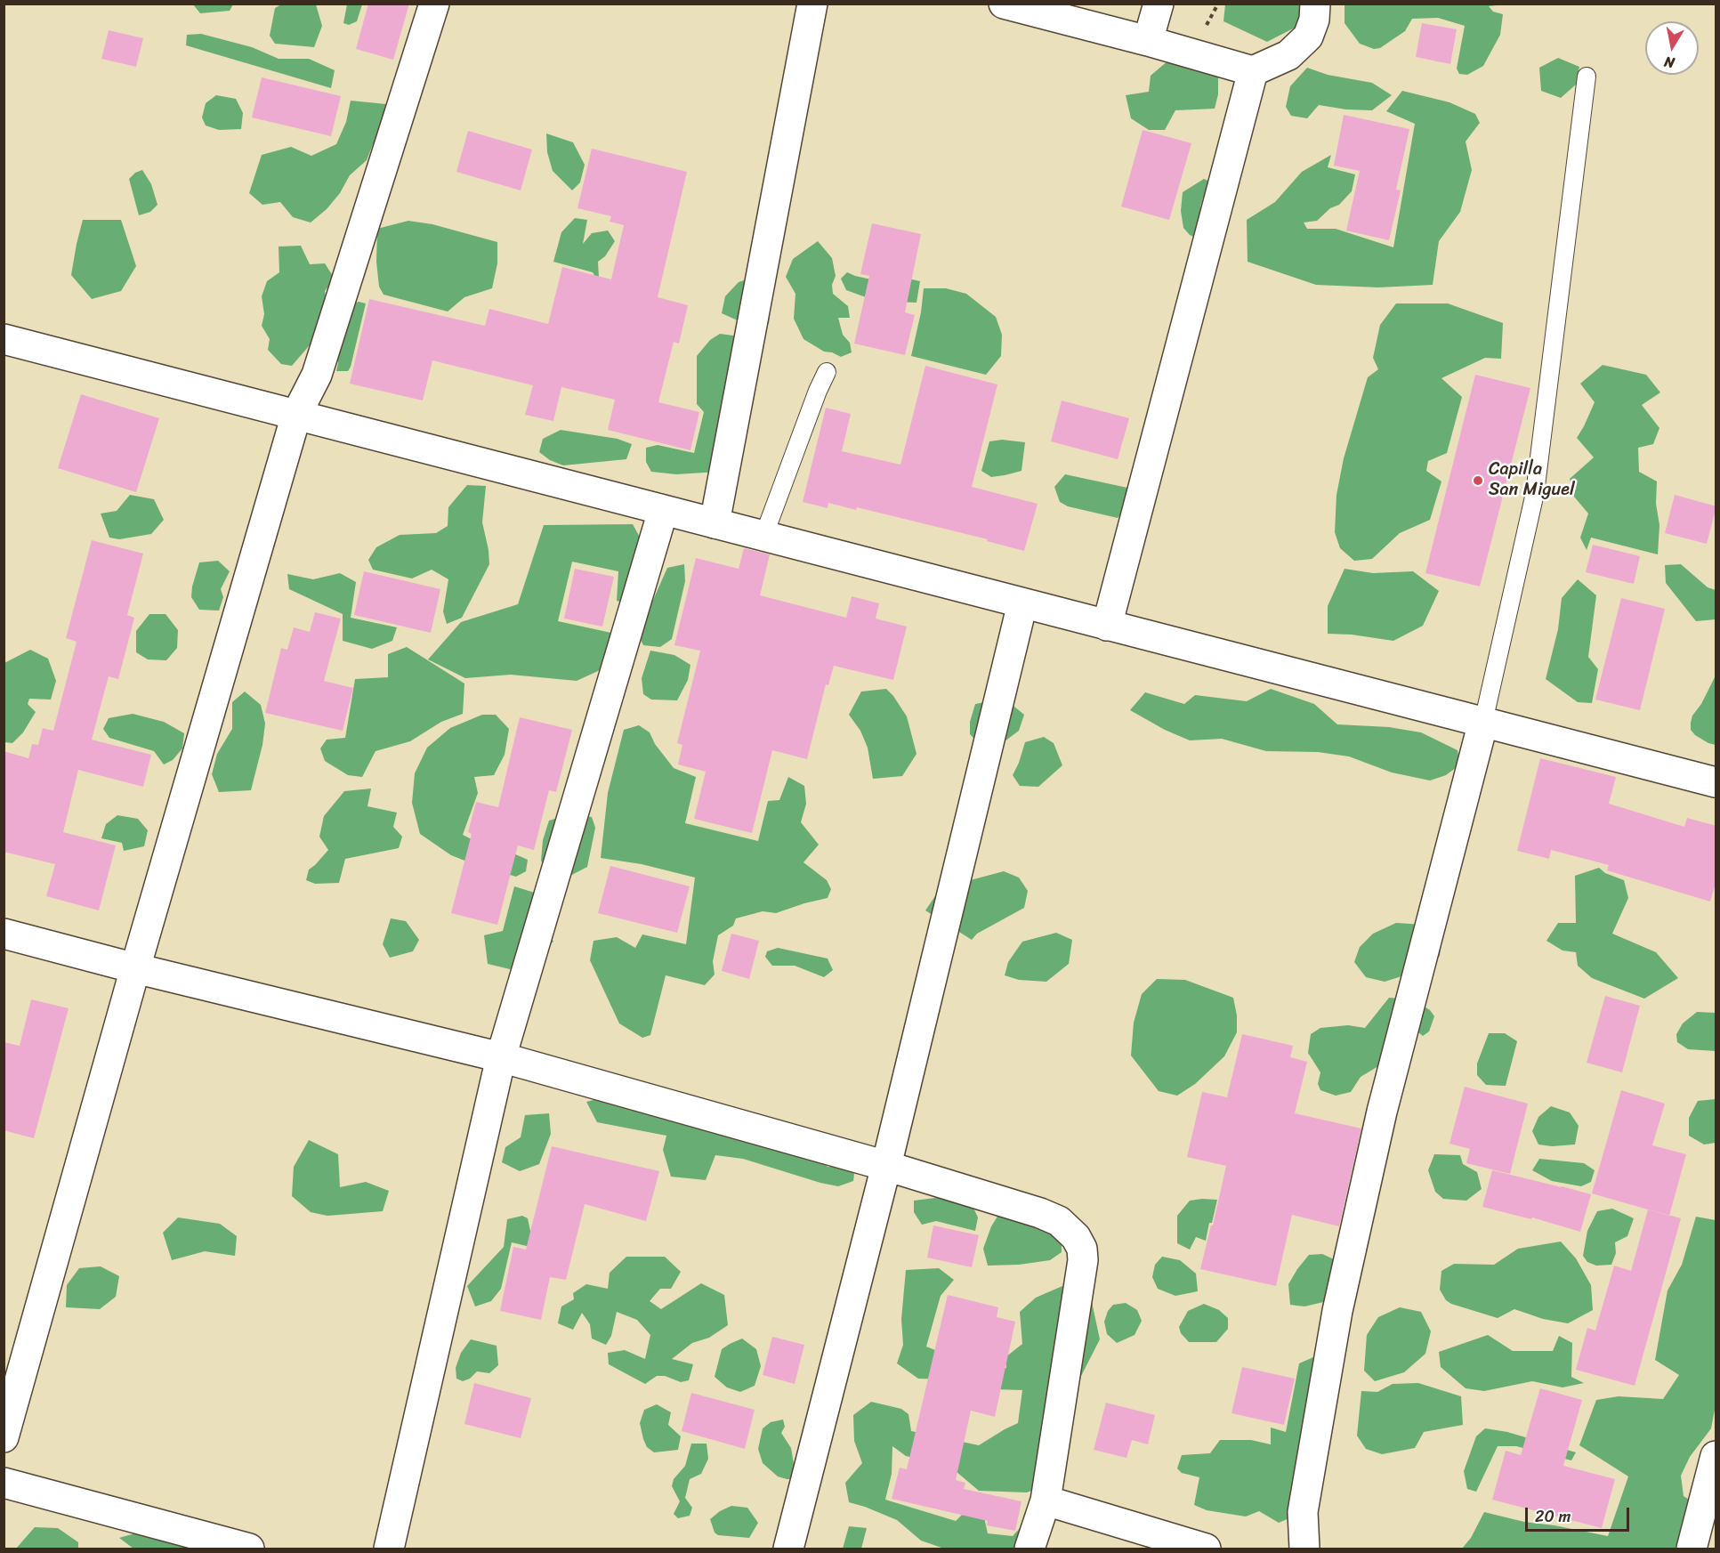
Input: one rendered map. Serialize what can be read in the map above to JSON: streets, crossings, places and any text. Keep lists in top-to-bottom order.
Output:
{
  "places": ["Capilla San Miguel"],
  "scale_bar": "20 m",
  "north": "bottom"
}
